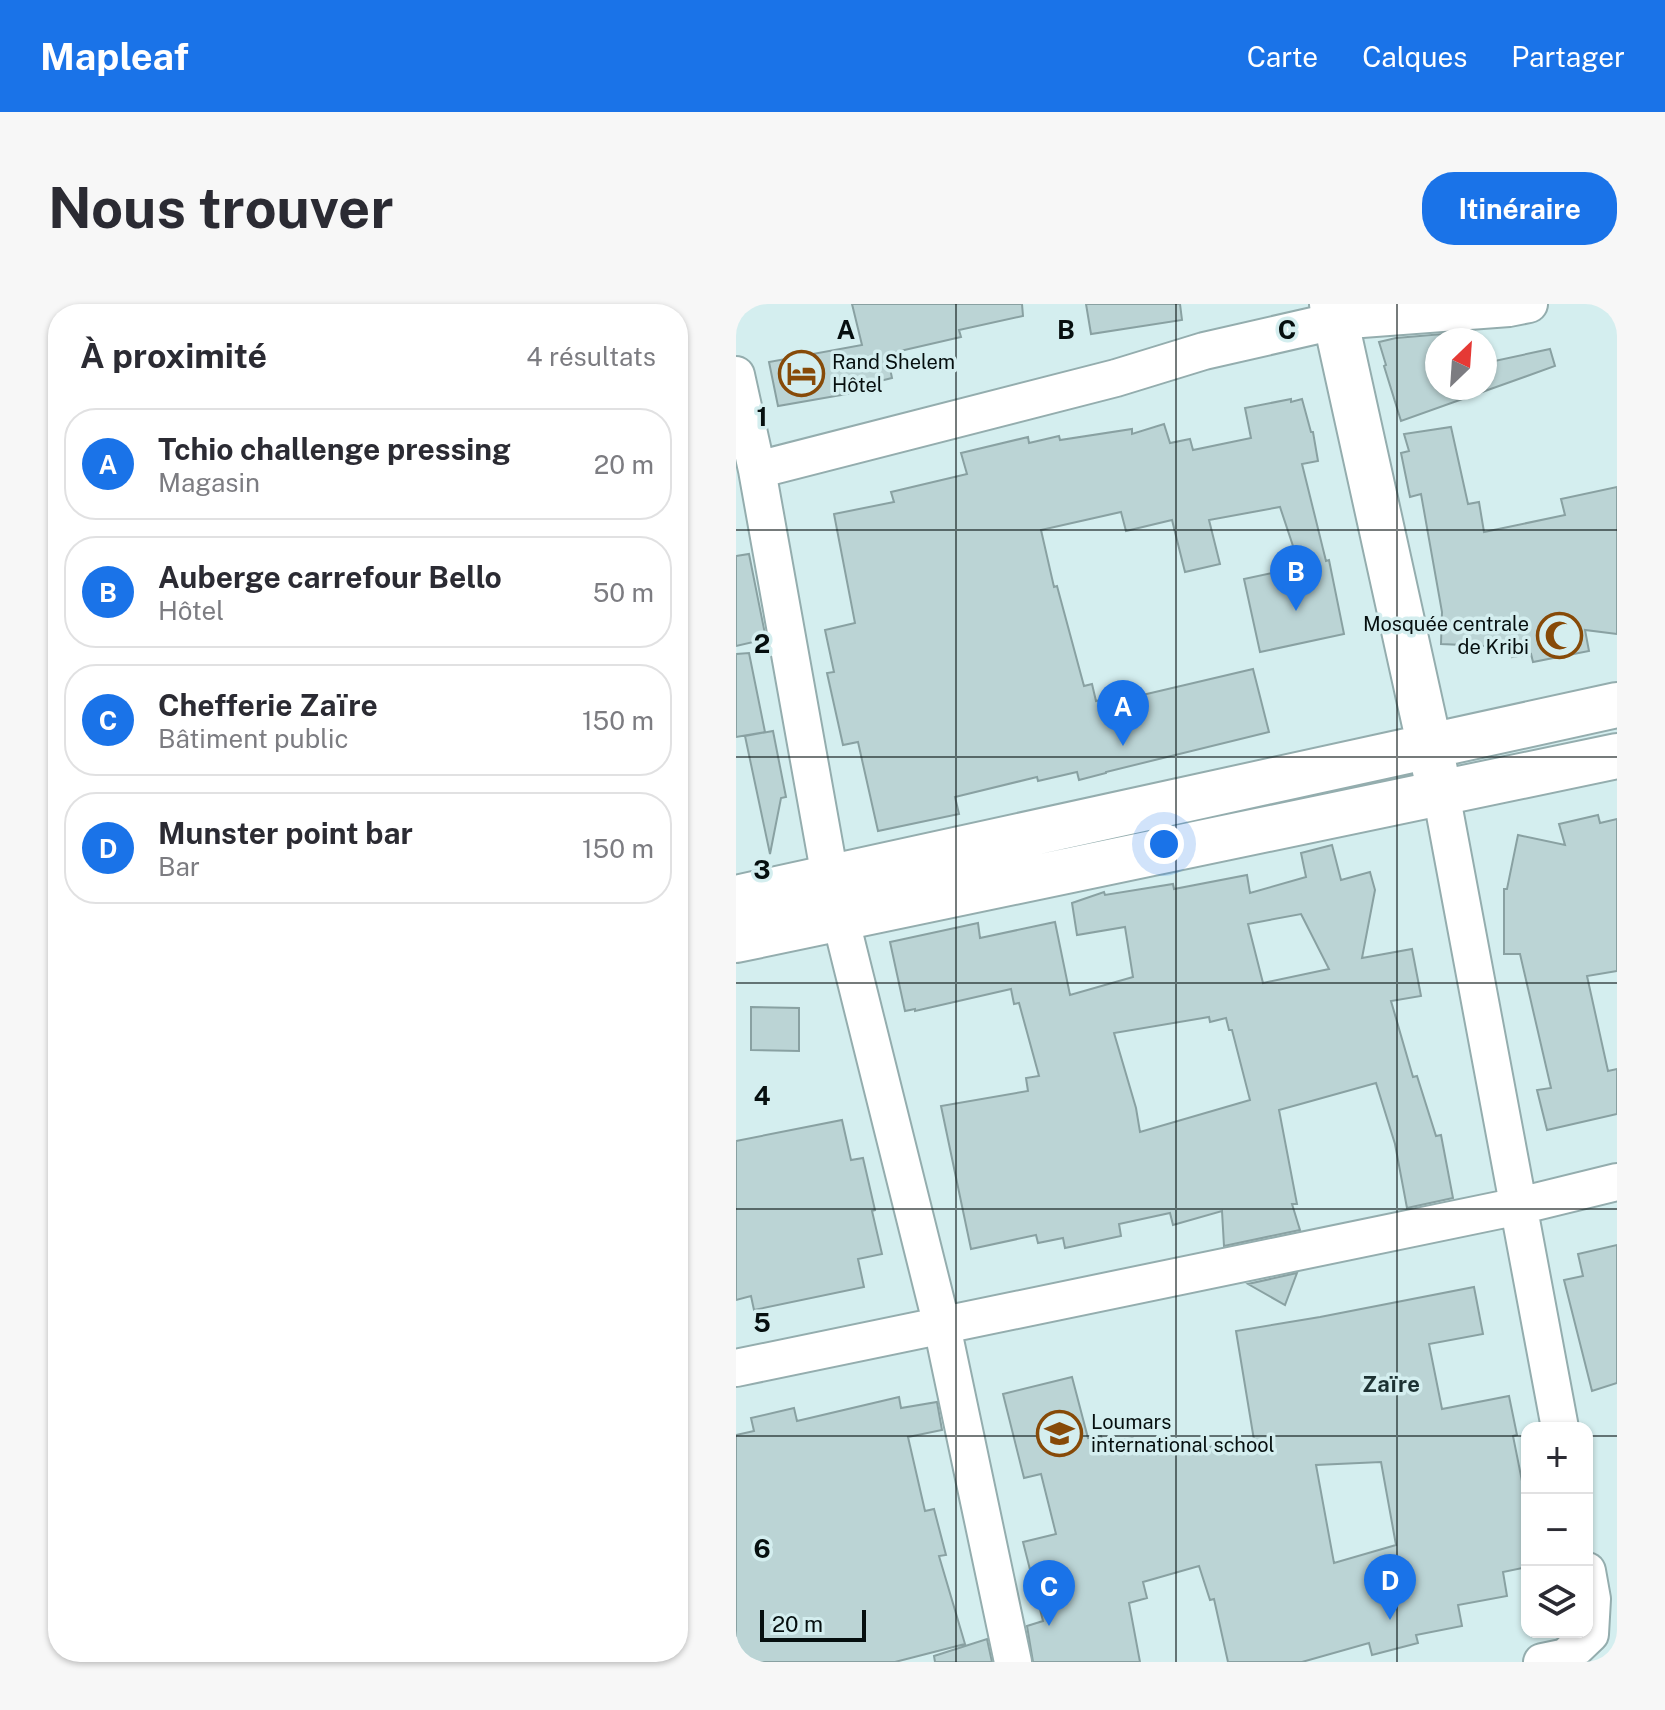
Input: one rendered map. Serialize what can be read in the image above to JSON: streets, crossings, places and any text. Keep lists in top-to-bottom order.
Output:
{
  "districts": ["Zaïre"],
  "places": {
    "hotel": ["Rand Shelem Hôtel"],
    "mosque": ["Mosquée centrale de Kribi"],
    "school or university": ["Loumars international school"]
  },
  "scale_bar": "20 m",
  "north": "top right",
  "page": {
    "header": "Mapleaf",
    "nav": ["Carte", "Calques", "Partager"],
    "buttons": "Itinéraire",
    "title": "Nous trouver",
    "heading": ["À proximité", "4 résultats"],
    "list": [
      {
        "mark": "A",
        "name": "Tchio challenge pressing",
        "note": "Magasin",
        "value": "20 m"
      },
      {
        "mark": "B",
        "name": "Auberge carrefour Bello",
        "note": "Hôtel",
        "value": "50 m"
      },
      {
        "mark": "C",
        "name": "Chefferie Zaïre",
        "note": "Bâtiment public",
        "value": "150 m"
      },
      {
        "mark": "D",
        "name": "Munster point bar",
        "note": "Bar",
        "value": "150 m"
      }
    ],
    "pins": [
      "B",
      "A",
      "D",
      "C"
    ],
    "map_buttons": ["+", "−"],
    "scale": "20 m"
  },
  "grid": {
    "columns": ["A", "B", "C"],
    "rows": [
      "1",
      "2",
      "3",
      "4",
      "5",
      "6"
    ]
  }
}
